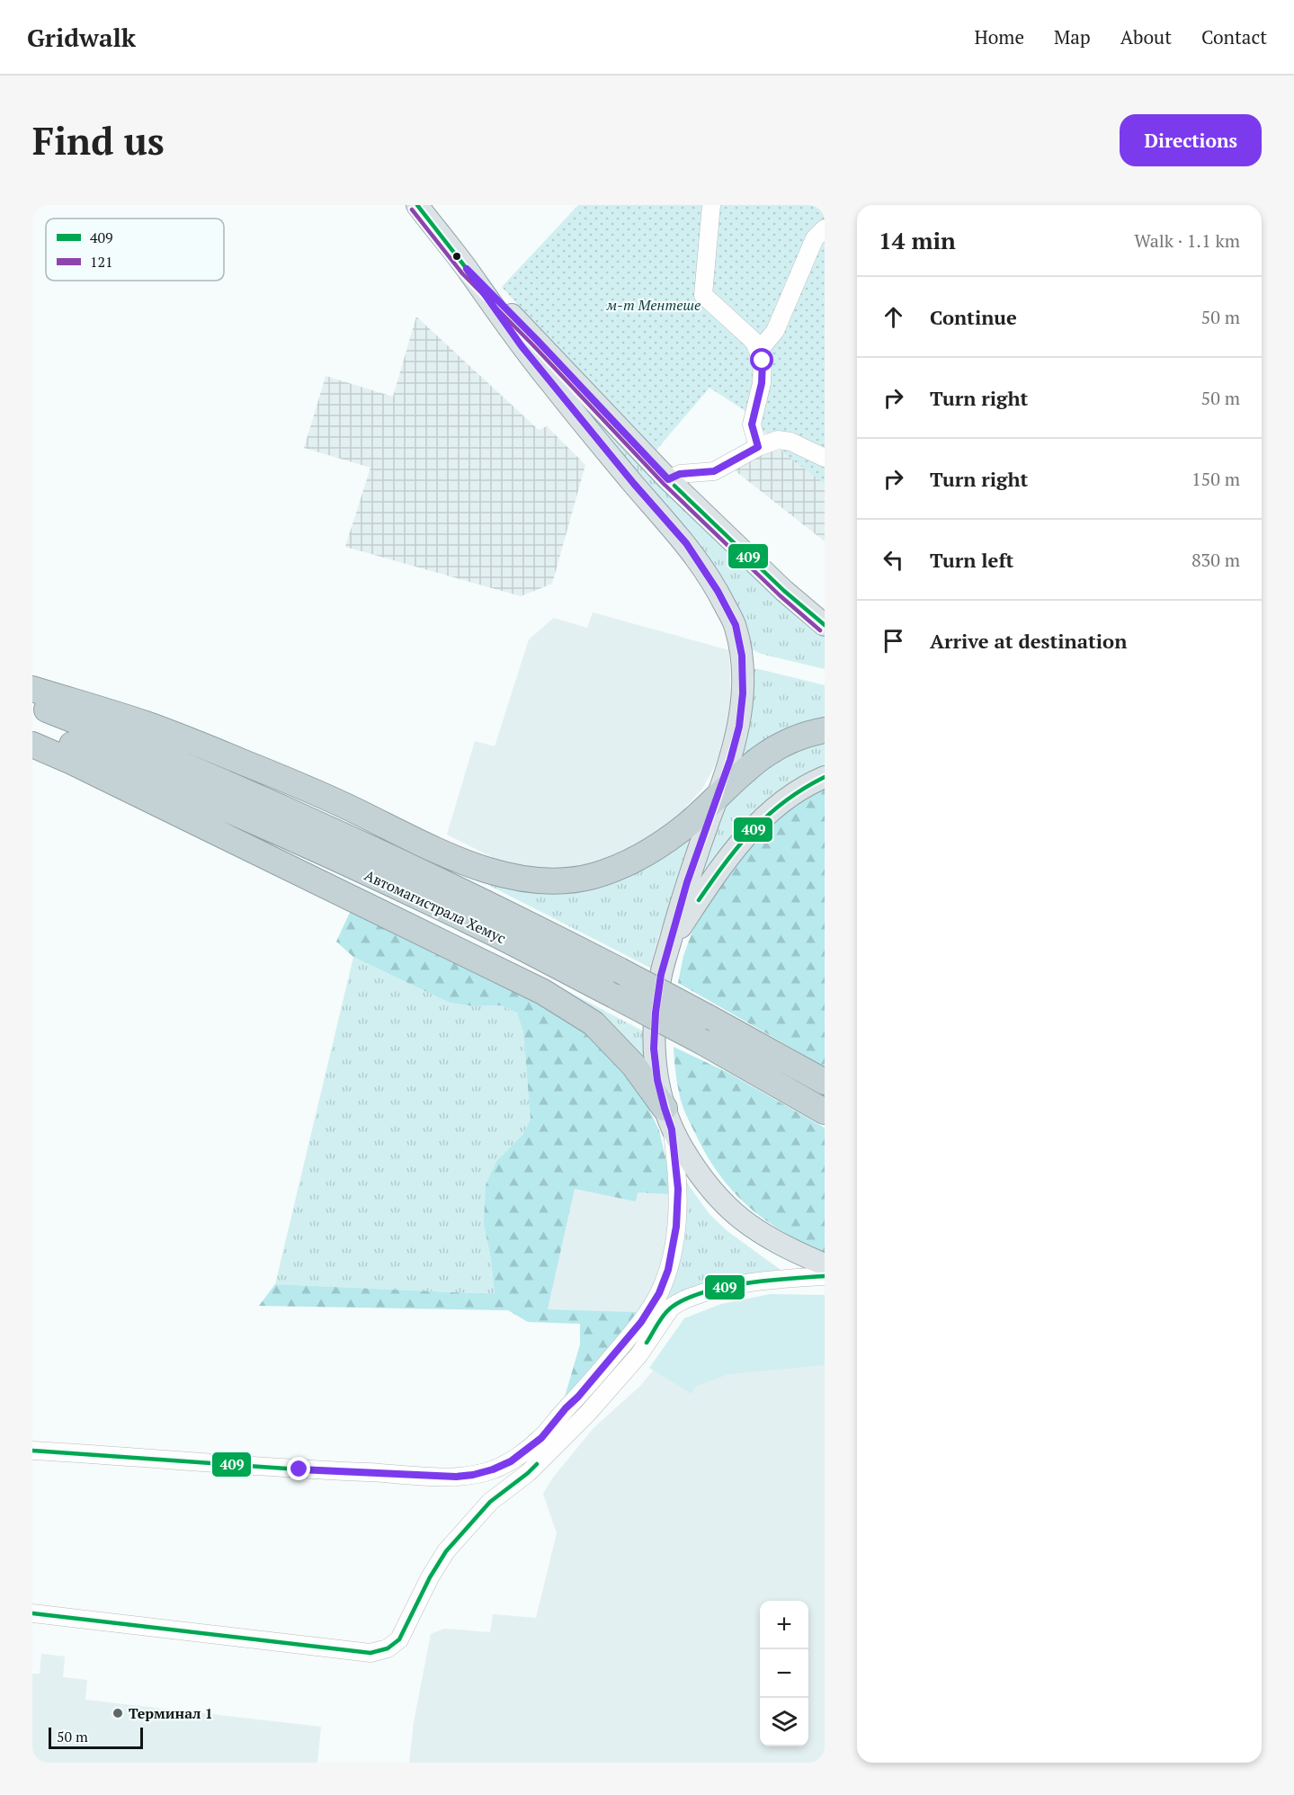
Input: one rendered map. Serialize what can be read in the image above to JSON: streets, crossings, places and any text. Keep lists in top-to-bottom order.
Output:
{
  "streets": {
    "highway": ["Автомагистрала Хемус"]
  },
  "parks": ["м-т Ментeше"],
  "places": ["Терминал 1"],
  "lines": ["transit line 409", "transit line 121"],
  "legend": ["409", "121"],
  "scale_bar": "50 m",
  "page": {
    "header": "Gridwalk",
    "nav": [
      "Home",
      "Map",
      "About",
      "Contact"
    ],
    "buttons": "Directions",
    "title": "Find us",
    "heading": ["14 min", "Walk · 1.1 km"],
    "list": [
      ["Continue", "50 m"],
      ["Turn right", "50 m"],
      ["Turn right", "150 m"],
      ["Turn left", "830 m"],
      "Arrive at destination"
    ],
    "map_buttons": ["+", "−"],
    "scale": "50 m"
  }
}
